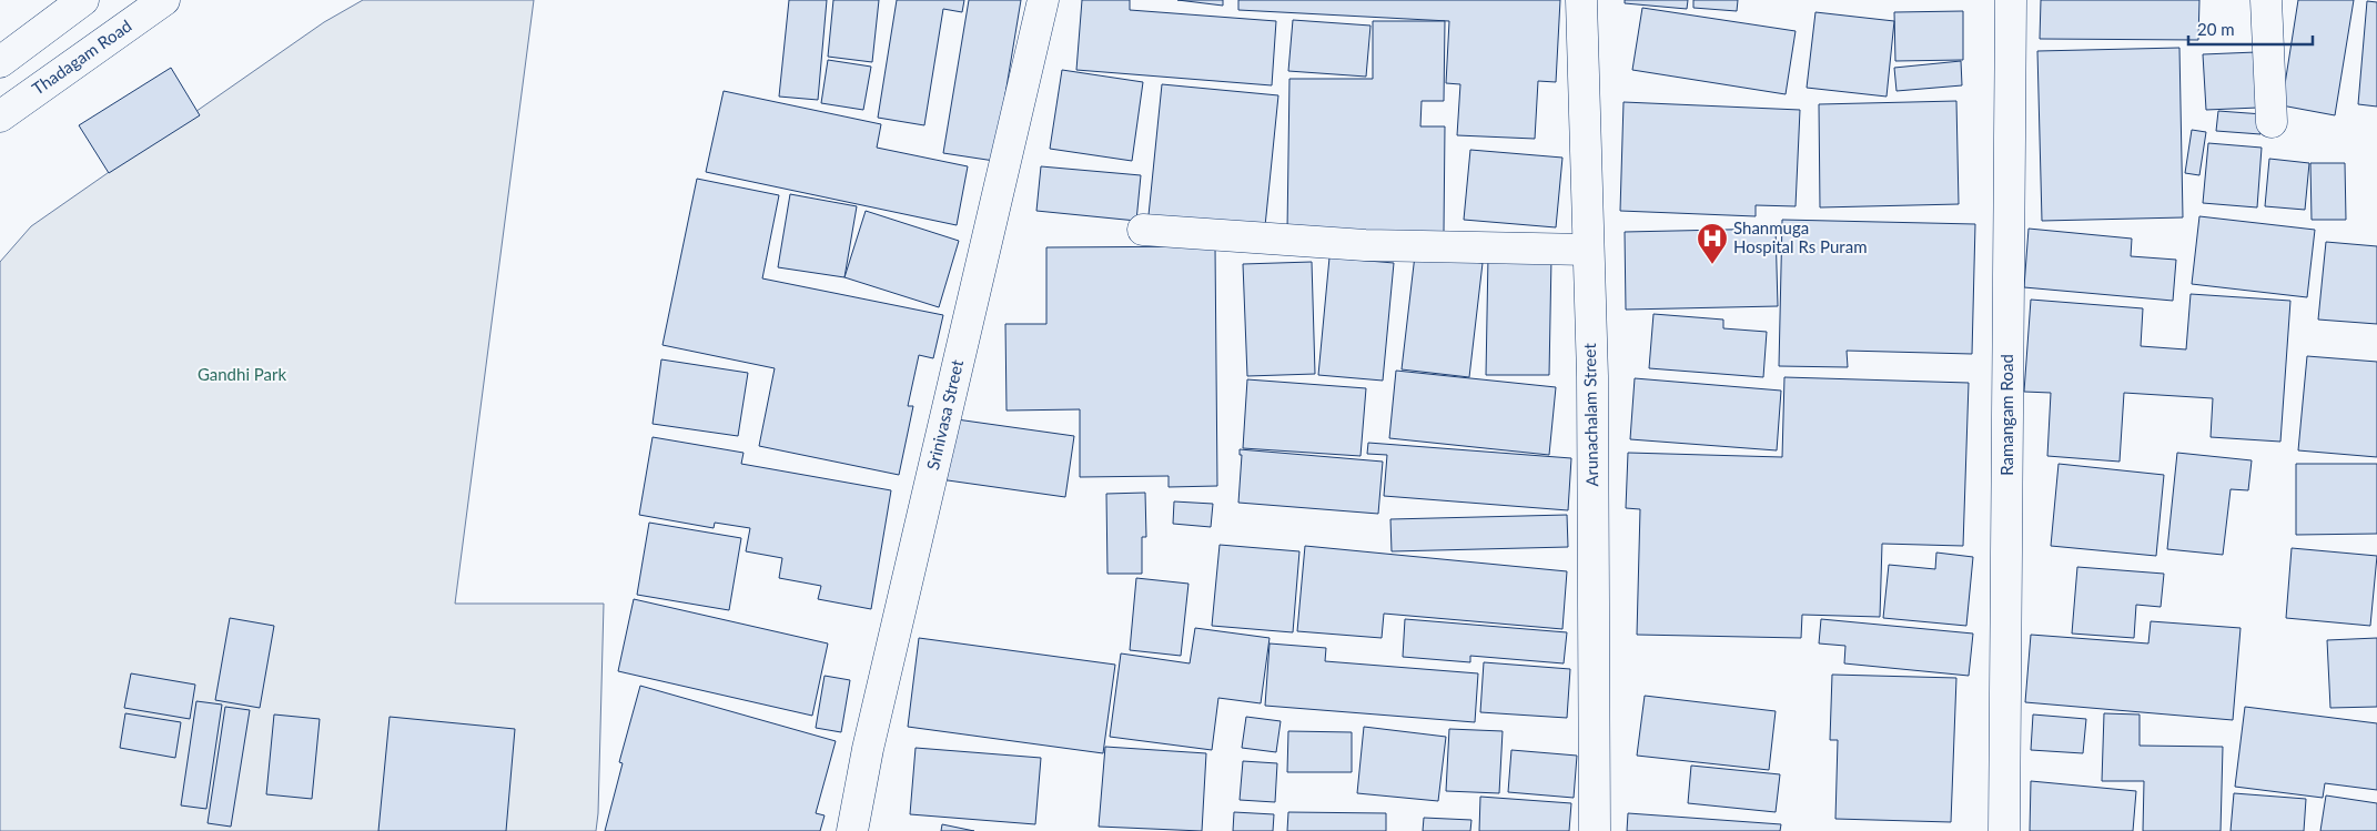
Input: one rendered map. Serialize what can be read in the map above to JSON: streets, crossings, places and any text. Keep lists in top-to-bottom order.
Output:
{
  "streets": {
    "street": [
      "Thadagam Road",
      "Srinivasa Street",
      "Arunachalam Street",
      "Ramangam Road"
    ]
  },
  "parks": ["Gandhi Park"],
  "places": {
    "hospital": ["Shanmuga Hospital Rs Puram"]
  },
  "scale_bar": "20 m"
}
